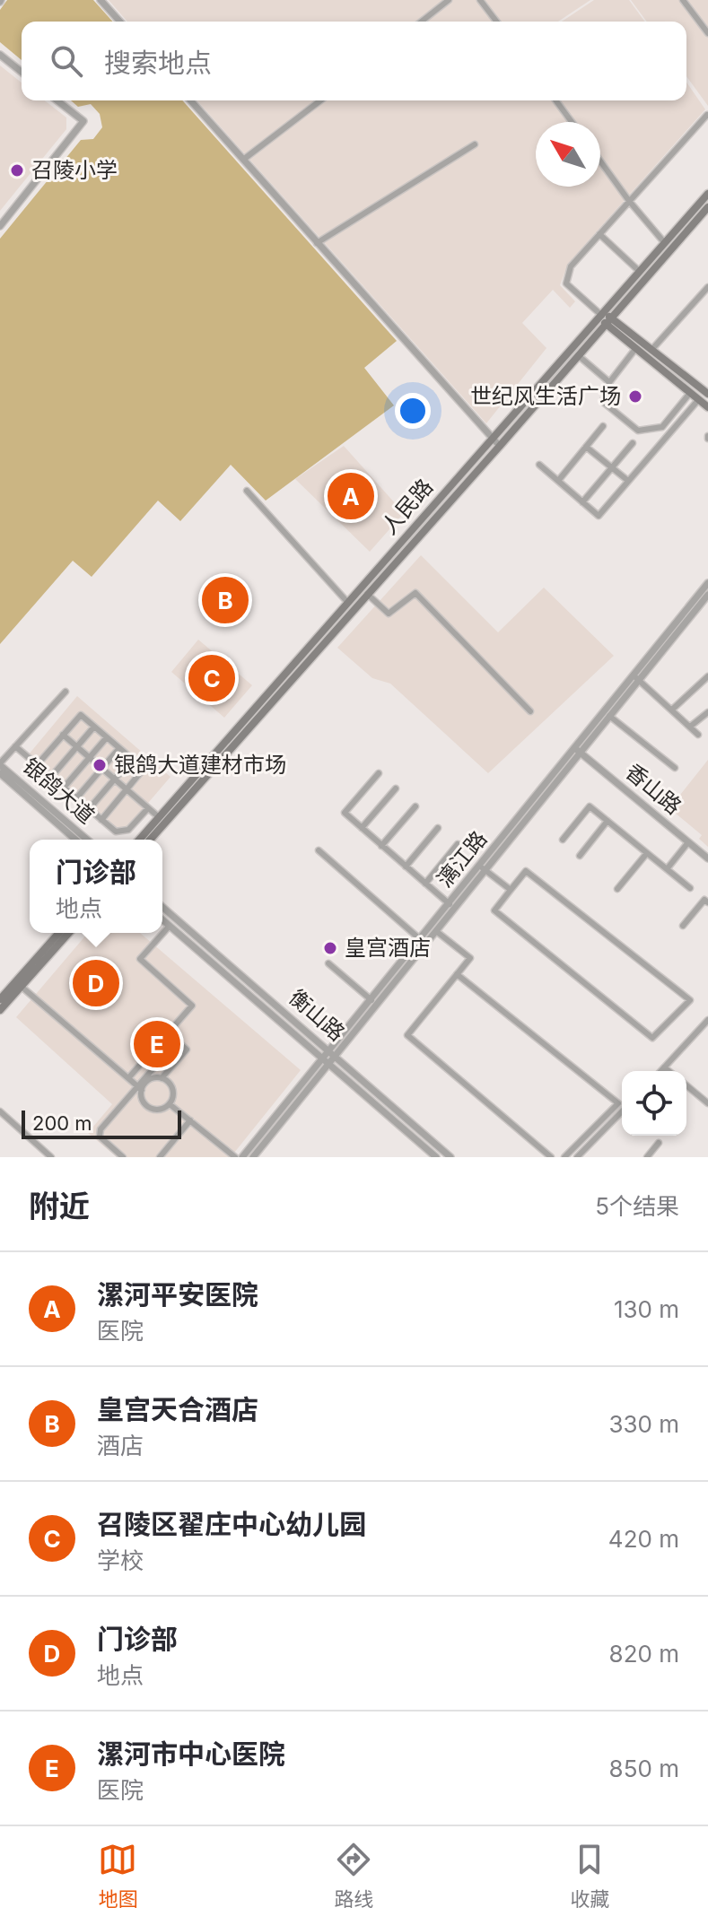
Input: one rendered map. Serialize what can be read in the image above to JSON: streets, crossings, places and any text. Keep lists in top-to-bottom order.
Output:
{
  "streets": {
    "main road": ["人民路"],
    "street": [
      "香山路",
      "银鸽大道",
      "漓江路",
      "衡山路"
    ]
  },
  "crossings": [
    ["香山路", "漓江路"],
    ["漓江路", "衡山路"]
  ],
  "places": [
    "召陵小学",
    "世纪风生活广场",
    "银鸽大道建材市场",
    "皇宫酒店"
  ],
  "scale_bar": "200 m",
  "north": "top left",
  "page": {
    "search": "搜索地点",
    "pins": [
      "A",
      "B",
      "C",
      "D",
      "E"
    ],
    "popup": ["门诊部", "地点"],
    "scale": "200 m",
    "heading": ["附近", "5个结果"],
    "list": [
      {
        "mark": "A",
        "name": "漯河平安医院",
        "note": "医院",
        "value": "130 m"
      },
      {
        "mark": "B",
        "name": "皇宫天合酒店",
        "note": "酒店",
        "value": "330 m"
      },
      {
        "mark": "C",
        "name": "召陵区翟庄中心幼儿园",
        "note": "学校",
        "value": "420 m"
      },
      {
        "mark": "D",
        "name": "门诊部",
        "note": "地点",
        "value": "820 m"
      },
      {
        "mark": "E",
        "name": "漯河市中心医院",
        "note": "医院",
        "value": "850 m"
      }
    ],
    "nav": ["地图", "路线", "收藏"]
  }
}
